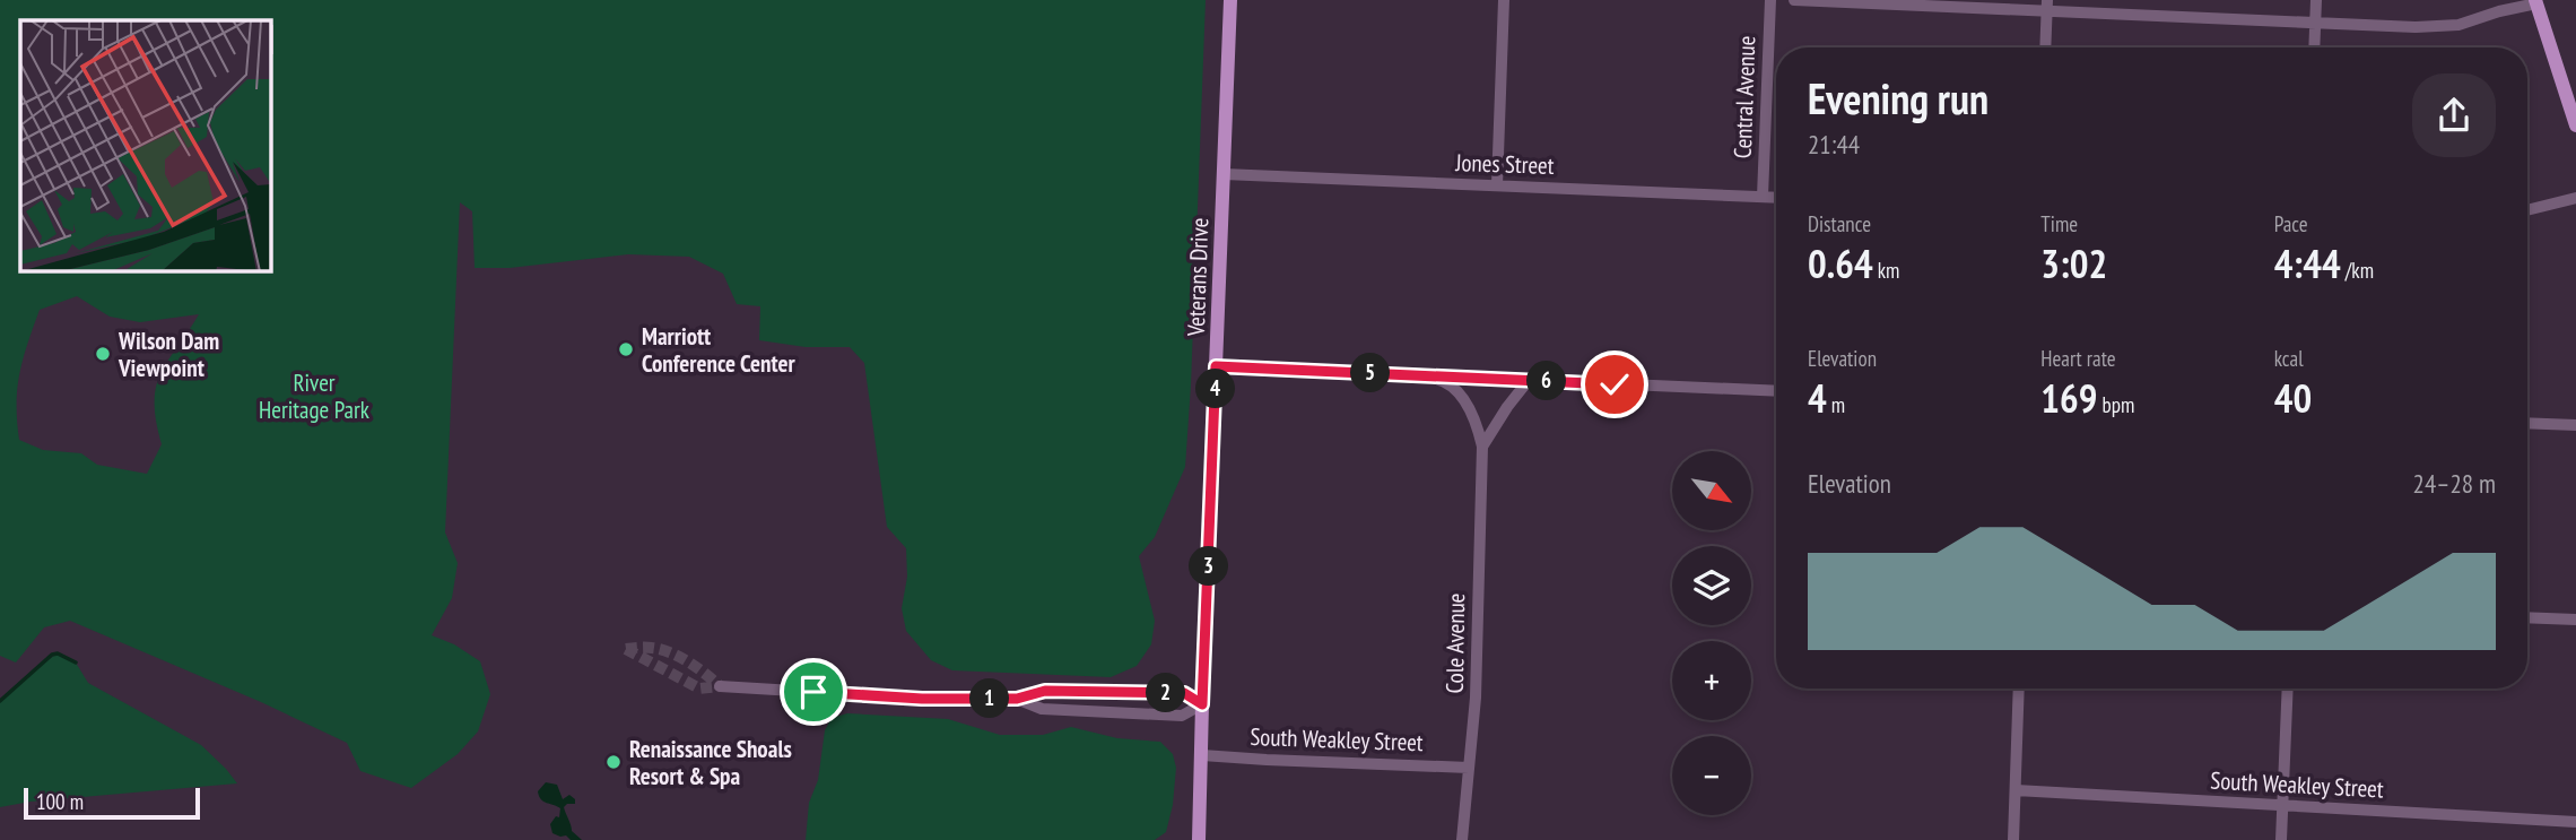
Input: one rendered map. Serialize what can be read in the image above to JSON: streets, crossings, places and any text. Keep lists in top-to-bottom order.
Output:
{
  "streets": {
    "main road": ["Veterans Drive"],
    "street": [
      "Central Avenue",
      "Jones Street",
      "Cole Avenue",
      "South Weakley Street"
    ]
  },
  "crossings": [
    ["Central Avenue", "Jones Street"],
    ["Jones Street", "Veterans Drive"],
    ["Veterans Drive", "South Weakley Street"],
    ["Cole Avenue", "South Weakley Street"]
  ],
  "parks": ["River Heritage Park"],
  "places": ["Marriott Conference Center", "Wilson Dam Viewpoint", "Renaissance Shoals Resort & Spa"],
  "scale_bar": "100 m",
  "north": "bottom right",
  "page": {
    "heading": ["Evening run", "21:44"],
    "stats": [
      ["Distance", "0.64 km"],
      ["Time", "3:02"],
      ["Pace", "4:44 /km"],
      ["Elevation", "4 m"],
      ["Heart rate", "169 bpm"],
      ["kcal", "40"]
    ],
    "pins": [
      "5",
      "6",
      "4",
      "3",
      "2",
      "1"
    ],
    "map_buttons": ["+", "−"],
    "chart": ["Elevation", "24–28 m"],
    "scale": "100 m"
  }
}
